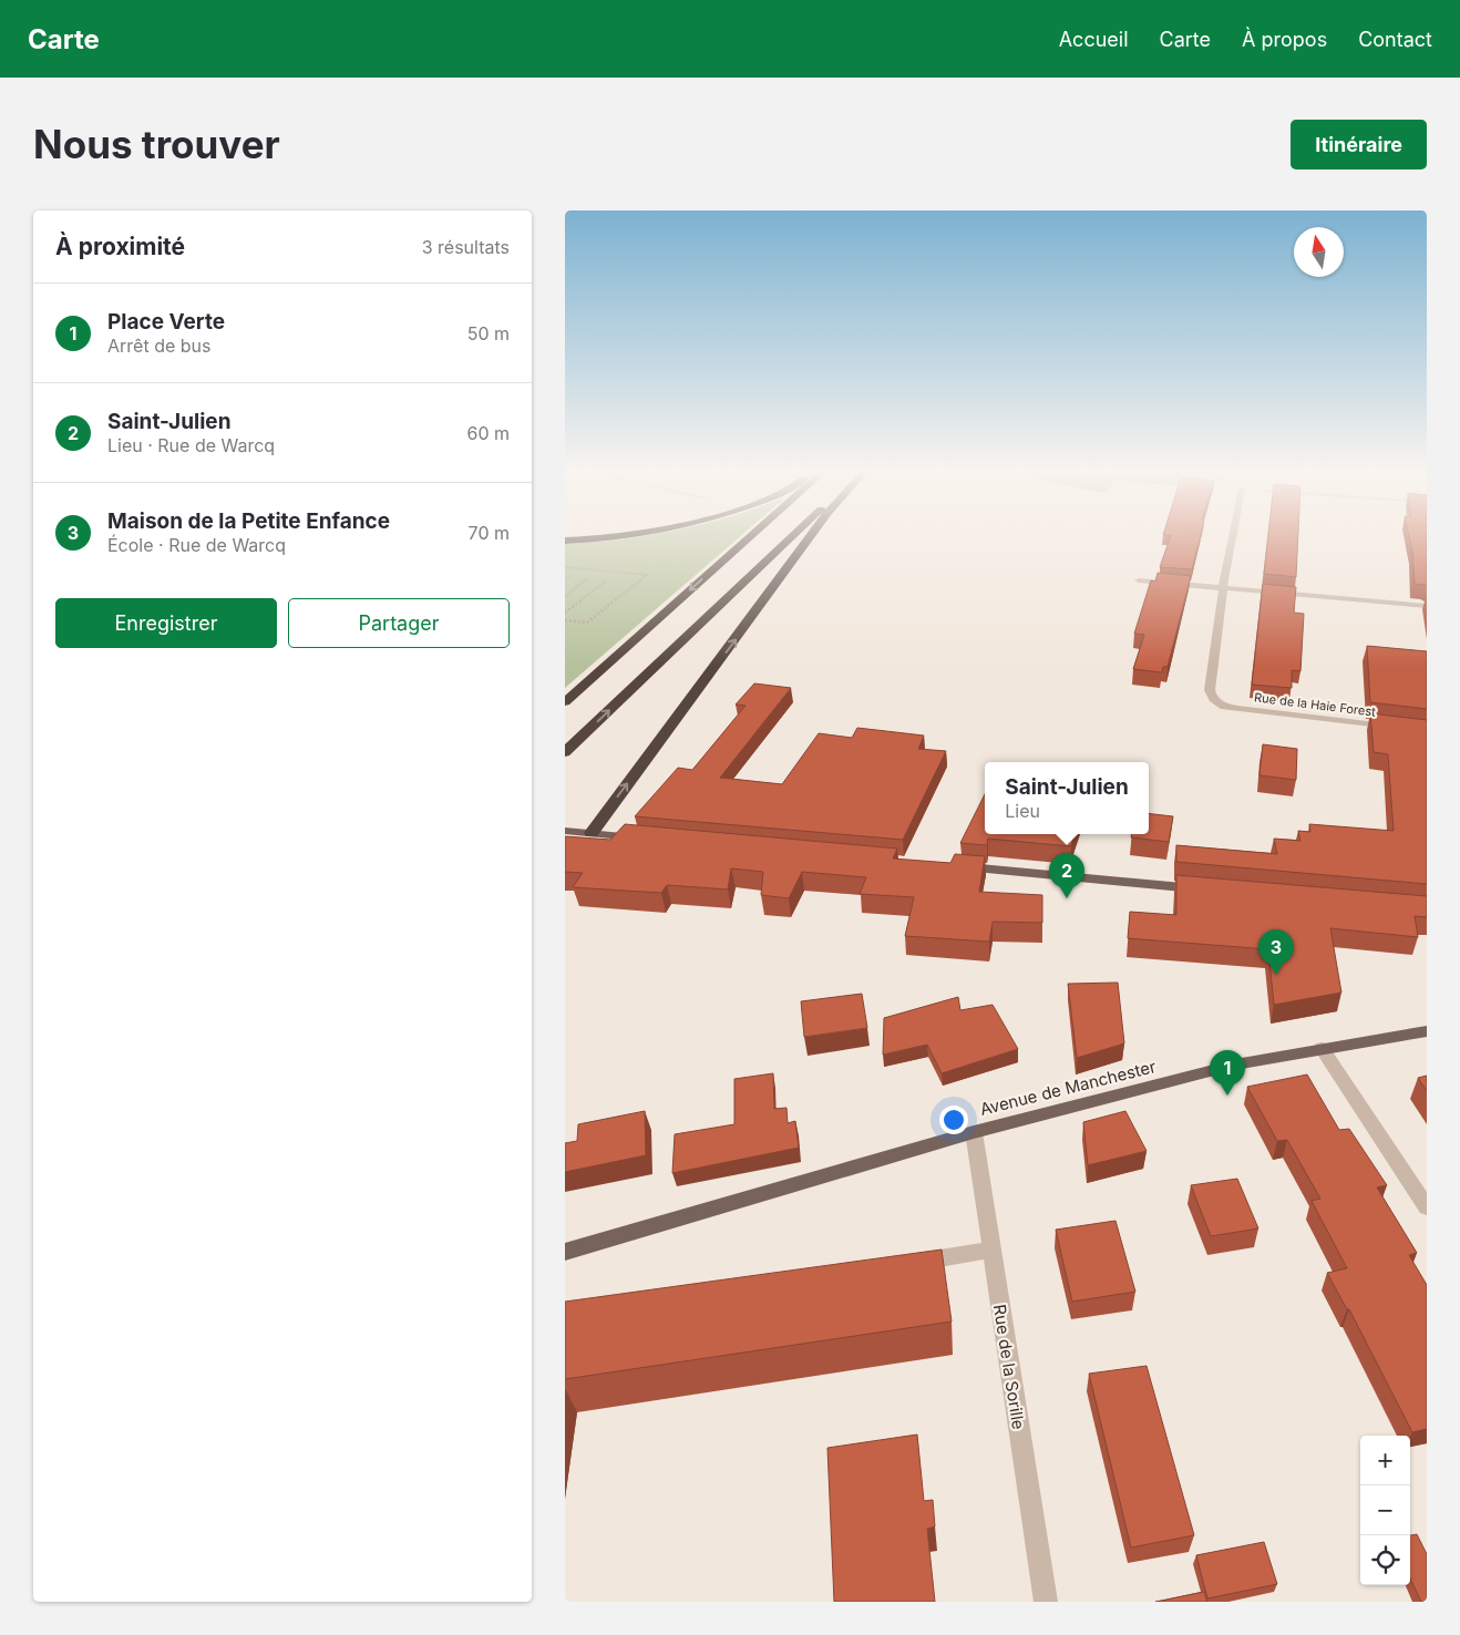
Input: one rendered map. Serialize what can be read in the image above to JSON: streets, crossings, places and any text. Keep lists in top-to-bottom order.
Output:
{
  "streets": {
    "main road": ["Avenue de Manchester"],
    "street": ["Rue de la Haie Forest", "Rue de la Sorille"]
  },
  "crossings": [
    ["Avenue de Manchester", "Rue de la Sorille"]
  ],
  "north": "top",
  "page": {
    "header": "Carte",
    "nav": [
      "Accueil",
      "Carte",
      "À propos",
      "Contact"
    ],
    "buttons": [
      "Itinéraire",
      ["Enregistrer", "Partager"]
    ],
    "title": "Nous trouver",
    "heading": ["À proximité", "3 résultats"],
    "list": [
      {
        "mark": "1",
        "name": "Place Verte",
        "note": "Arrêt de bus",
        "value": "50 m"
      },
      {
        "mark": "2",
        "name": "Saint-Julien",
        "note": "Lieu · Rue de Warcq",
        "value": "60 m"
      },
      {
        "mark": "3",
        "name": "Maison de la Petite Enfance",
        "note": "École · Rue de Warcq",
        "value": "70 m"
      }
    ],
    "popup": ["Saint-Julien", "Lieu"],
    "pins": ["2", "3", "1"],
    "map_buttons": ["+", "−"]
  }
}
